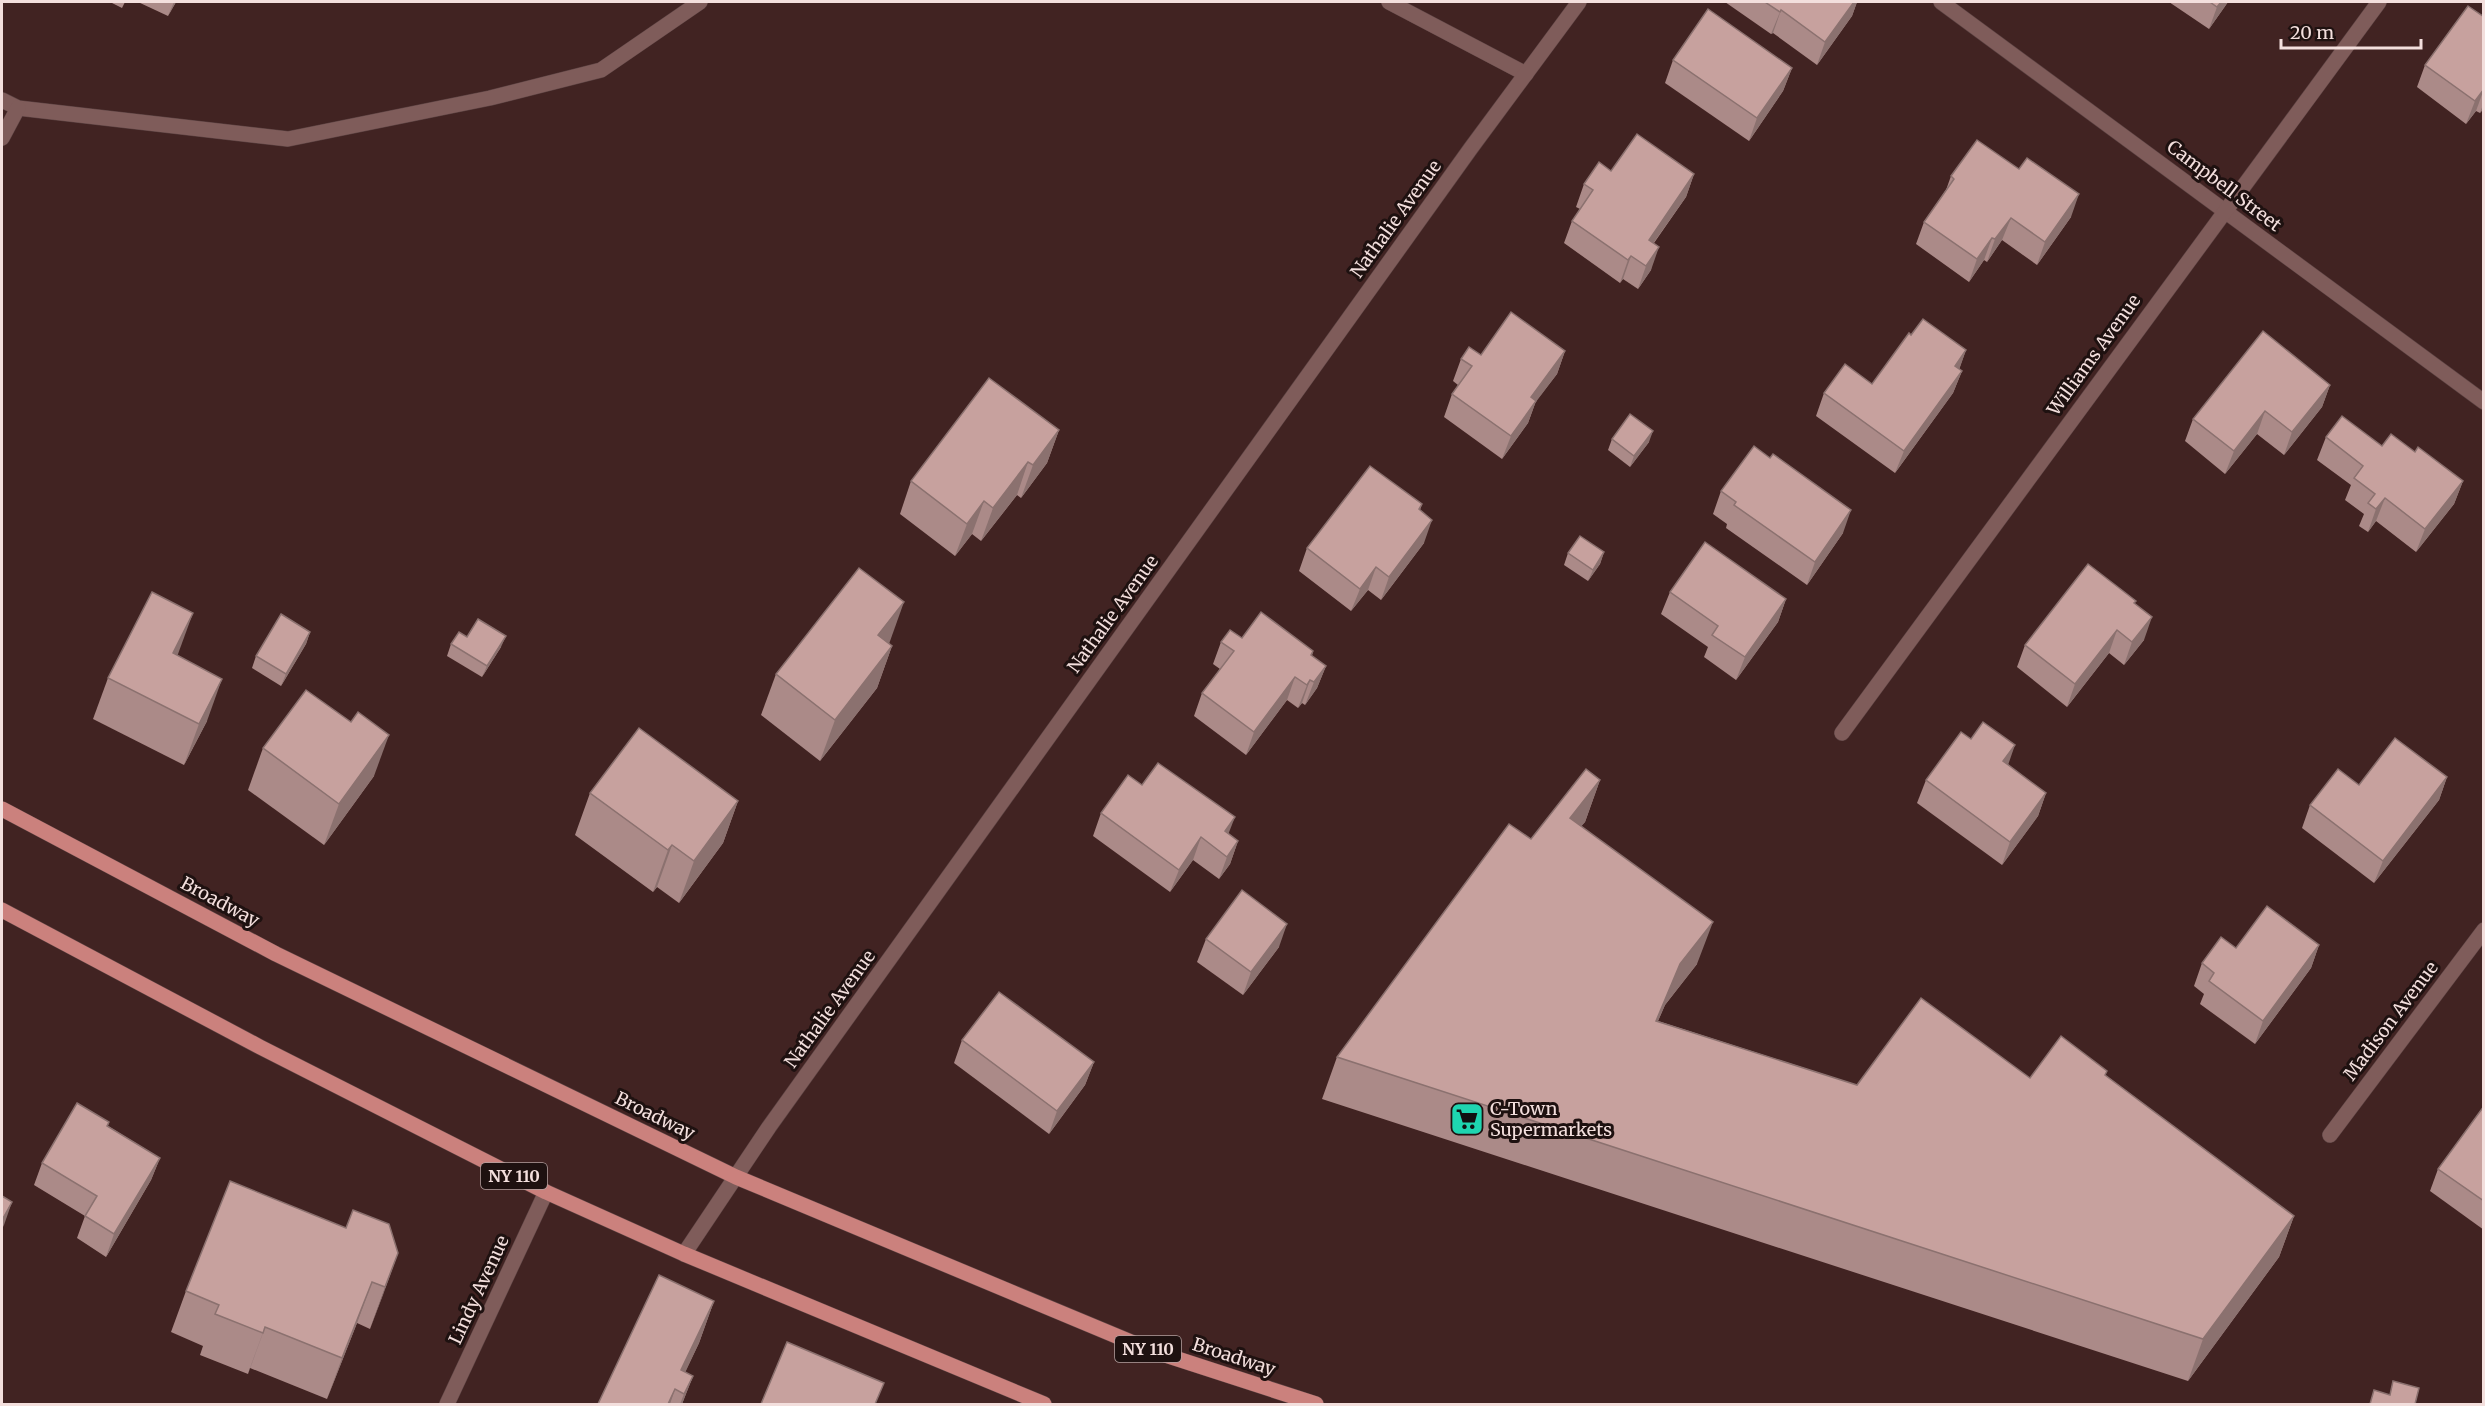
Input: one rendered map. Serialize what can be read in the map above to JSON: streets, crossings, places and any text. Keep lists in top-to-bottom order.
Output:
{
  "streets": {
    "main road": ["Broadway", "NY 110"],
    "street": [
      "Campbell Street",
      "Nathalie Avenue",
      "Williams Avenue",
      "Madison Avenue",
      "Lindy Avenue"
    ]
  },
  "crossings": [
    ["Campbell Street", "Williams Avenue"],
    ["Nathalie Avenue", "Broadway"],
    ["Nathalie Avenue", "NY 110"],
    ["NY 110", "Lindy Avenue"]
  ],
  "places": {
    "supermarket": ["C‑Town Supermarkets"]
  },
  "scale_bar": "20 m"
}
